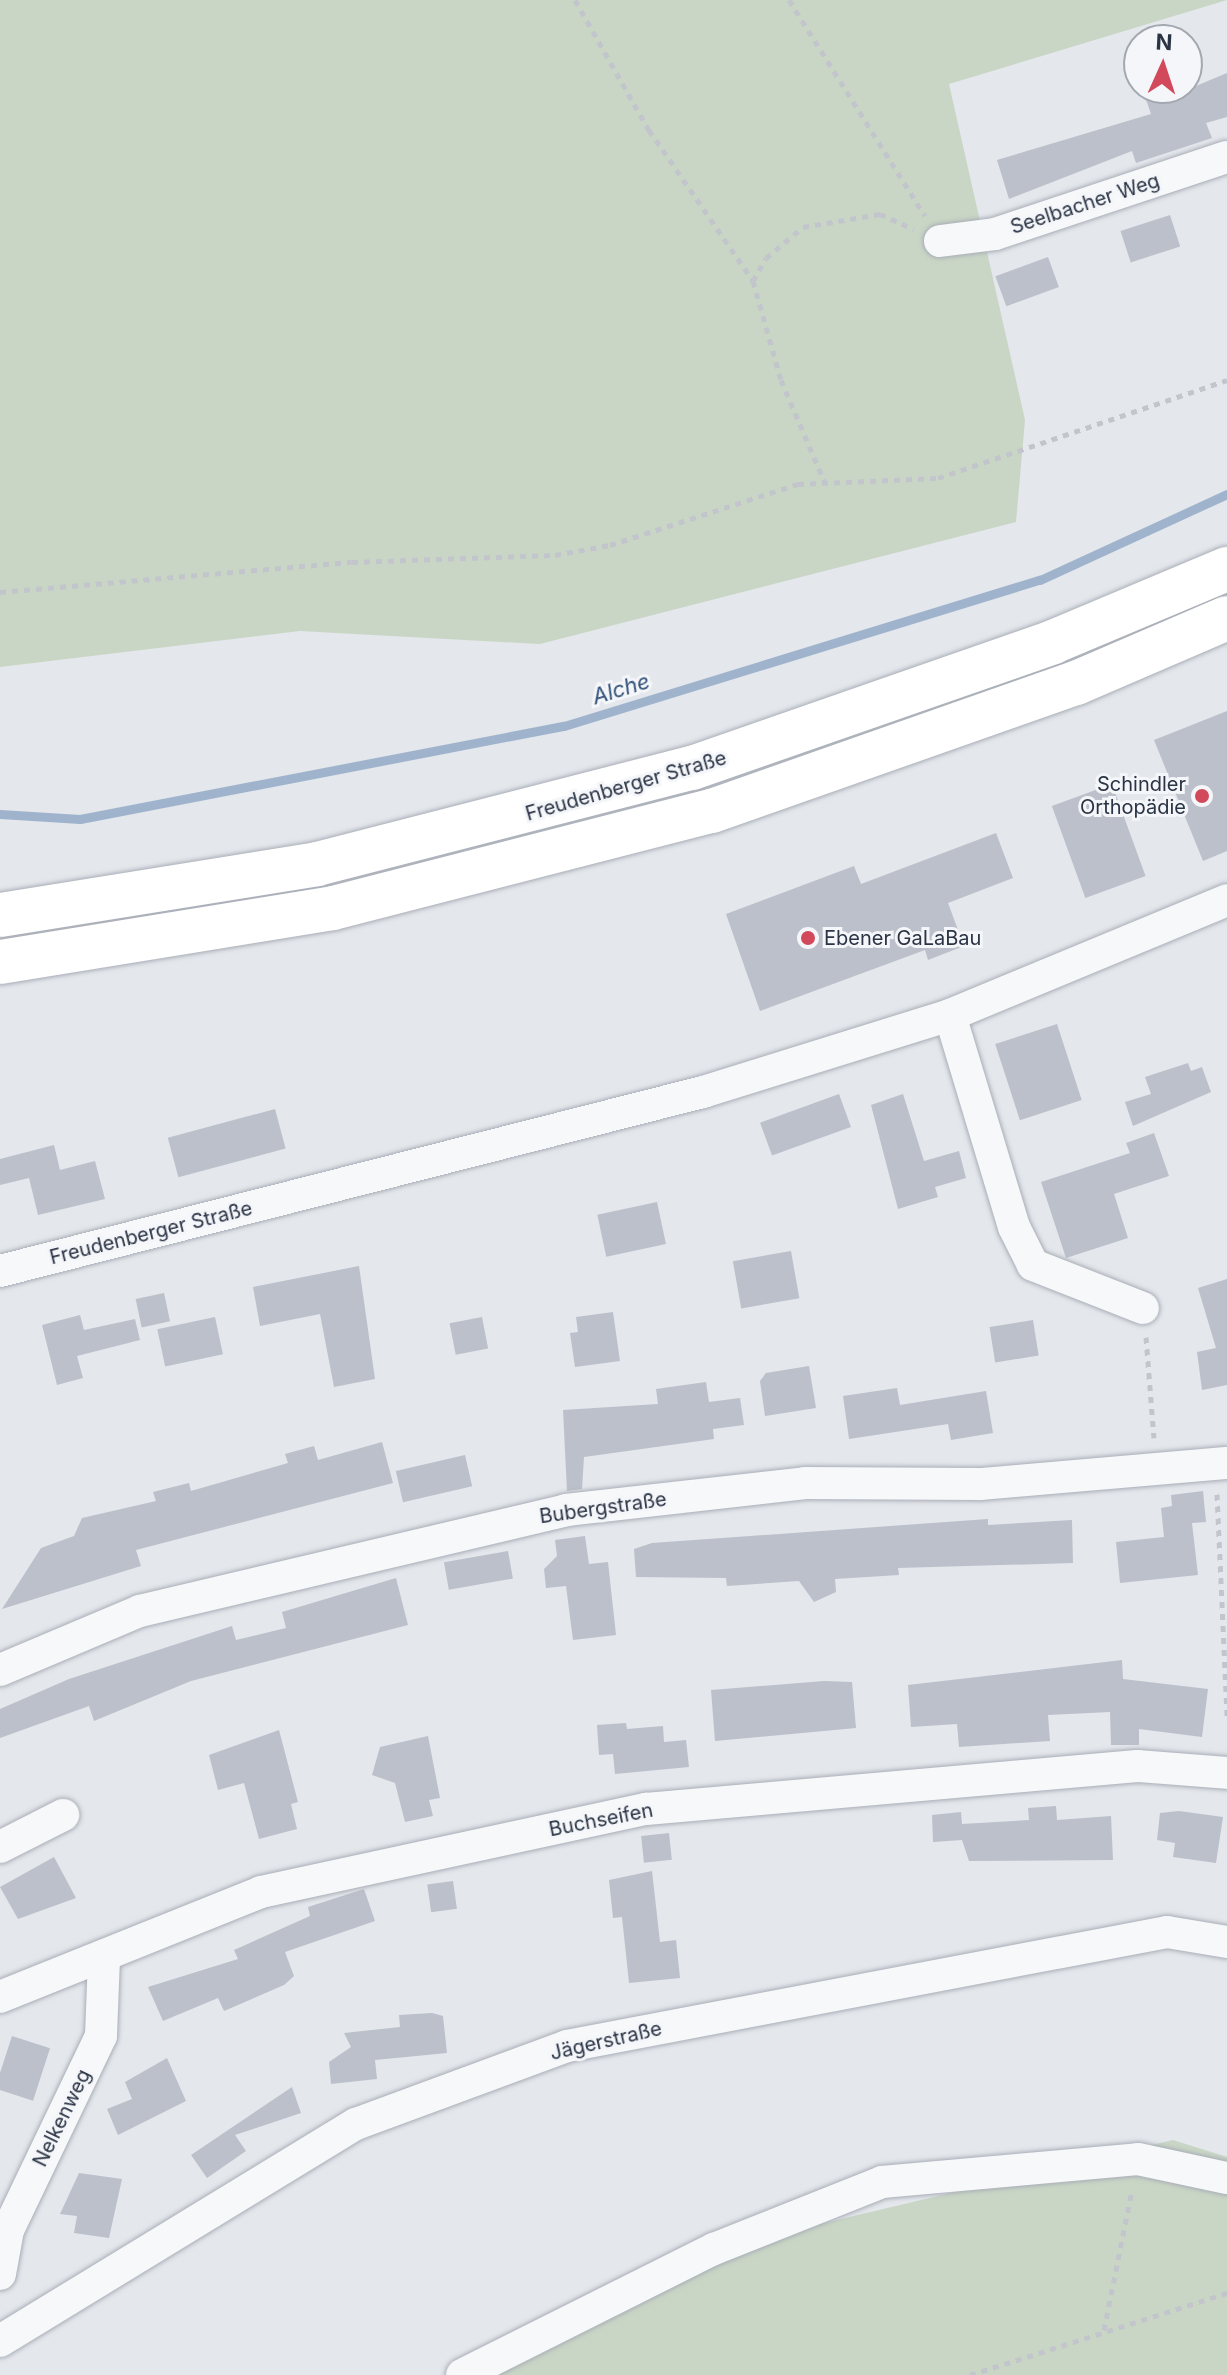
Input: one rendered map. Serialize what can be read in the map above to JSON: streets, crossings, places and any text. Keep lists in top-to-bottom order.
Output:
{
  "streets": {
    "main road": ["Freudenberger Straße"],
    "street": [
      "Seelbacher Weg",
      "Bubergstraße",
      "Buchseifen",
      "Jägerstraße",
      "Nelkenweg"
    ]
  },
  "crossings": [
    ["Buchseifen", "Nelkenweg"]
  ],
  "water": ["Alche"],
  "places": ["Schindler Orthopädie", "Ebener GaLaBau"],
  "north": "top"
}
